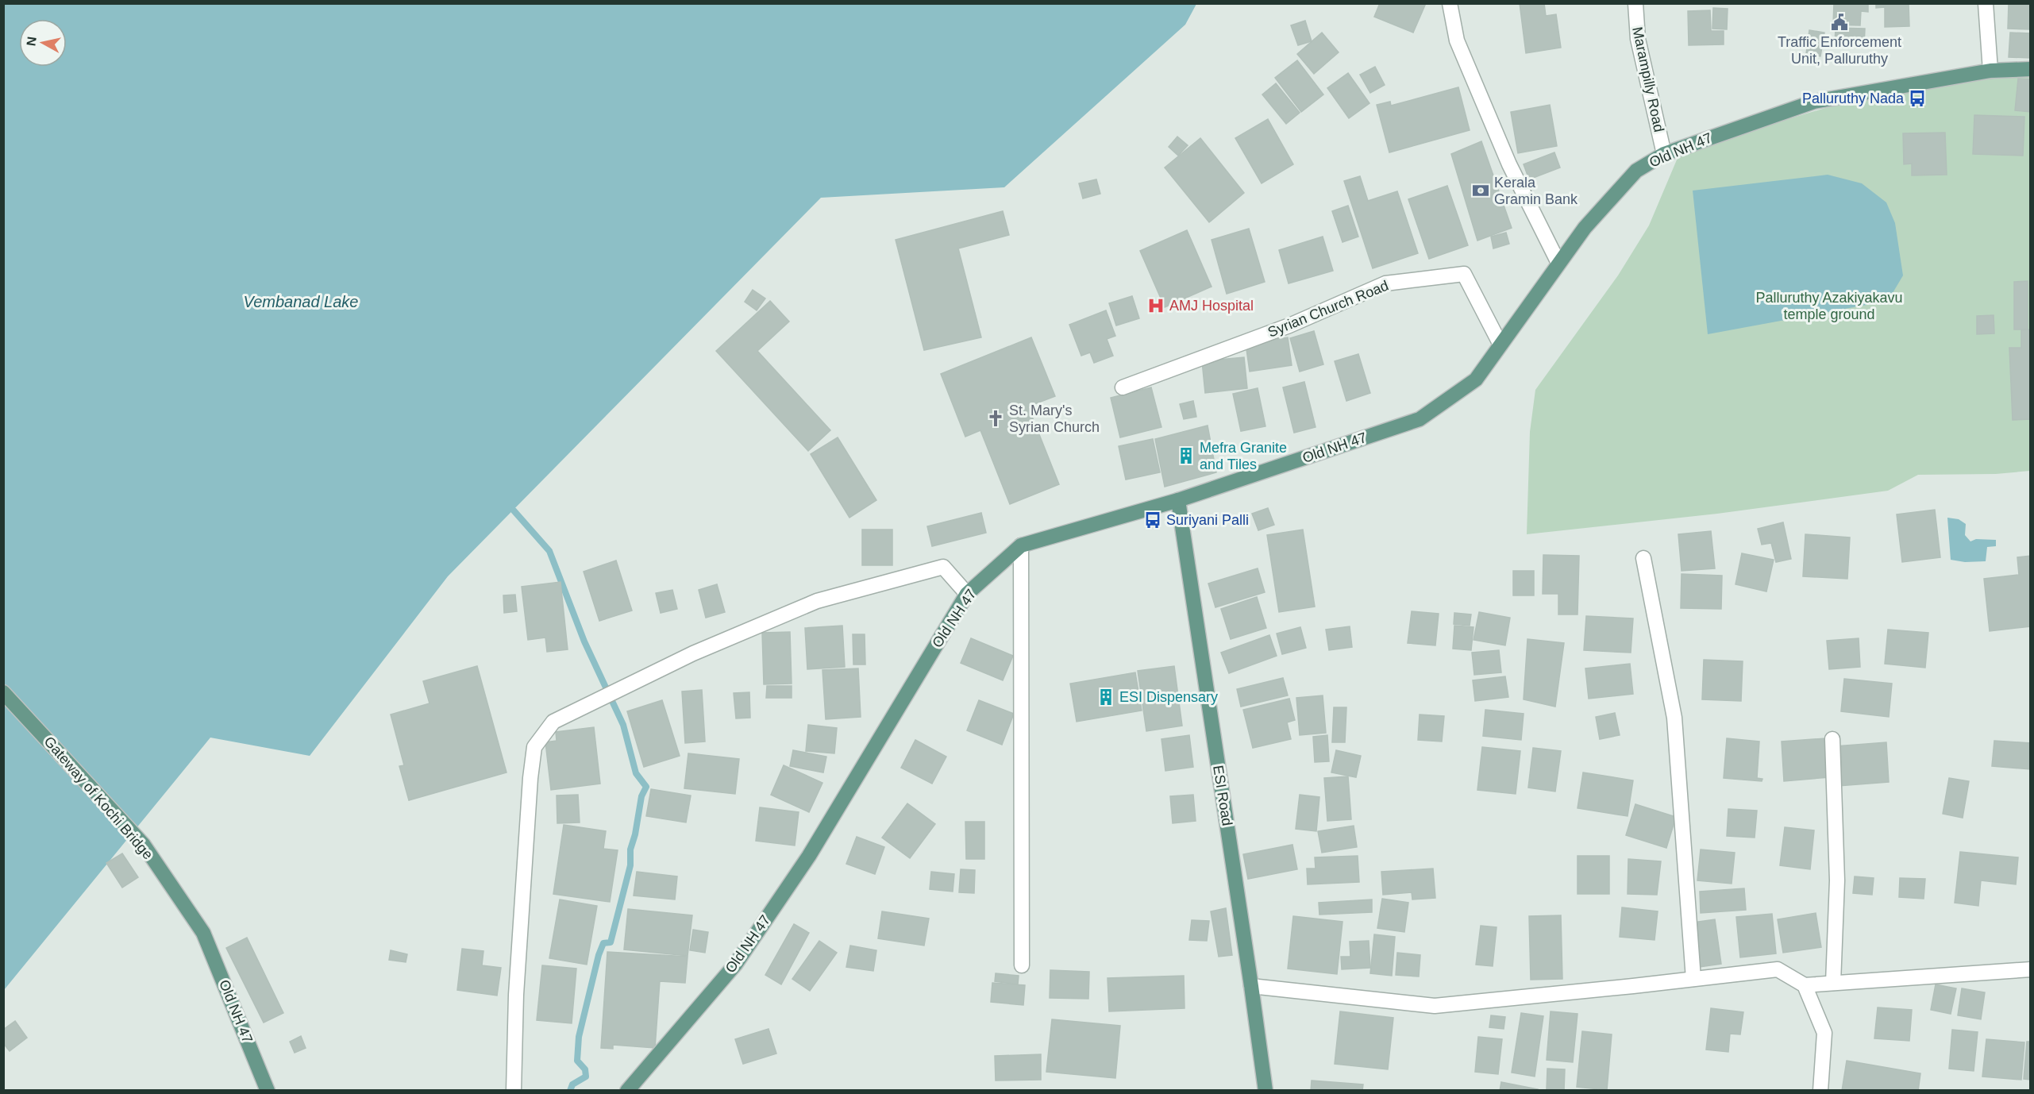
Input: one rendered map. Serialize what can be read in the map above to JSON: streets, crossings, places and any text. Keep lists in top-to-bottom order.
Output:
{
  "streets": {
    "main road": ["Old NH 47", "ESI Road", "Gateway of Kochi Bridge"],
    "street": ["Marampilly Road", "Syrian Church Road"]
  },
  "crossings": [
    ["Marampilly Road", "Old NH 47"],
    ["Old NH 47", "Syrian Church Road"],
    ["Old NH 47", "ESI Road"],
    ["Old NH 47", "Gateway of Kochi Bridge"]
  ],
  "water": ["Vembanad Lake"],
  "parks": ["Palluruthy Azakiyakavu temple ground"],
  "places": {
    "public building": ["Traffic Enforcement Unit, Palluruthy"],
    "bus stop": ["Palluruthy Nada", "Suriyani Palli"],
    "bank": ["Kerala Gramin Bank"],
    "hospital": ["AMJ Hospital"],
    "church": ["St. Mary's Syrian Church"],
    "building": ["Mefra Granite and Tiles", "ESI Dispensary"]
  },
  "north": "left"
}
